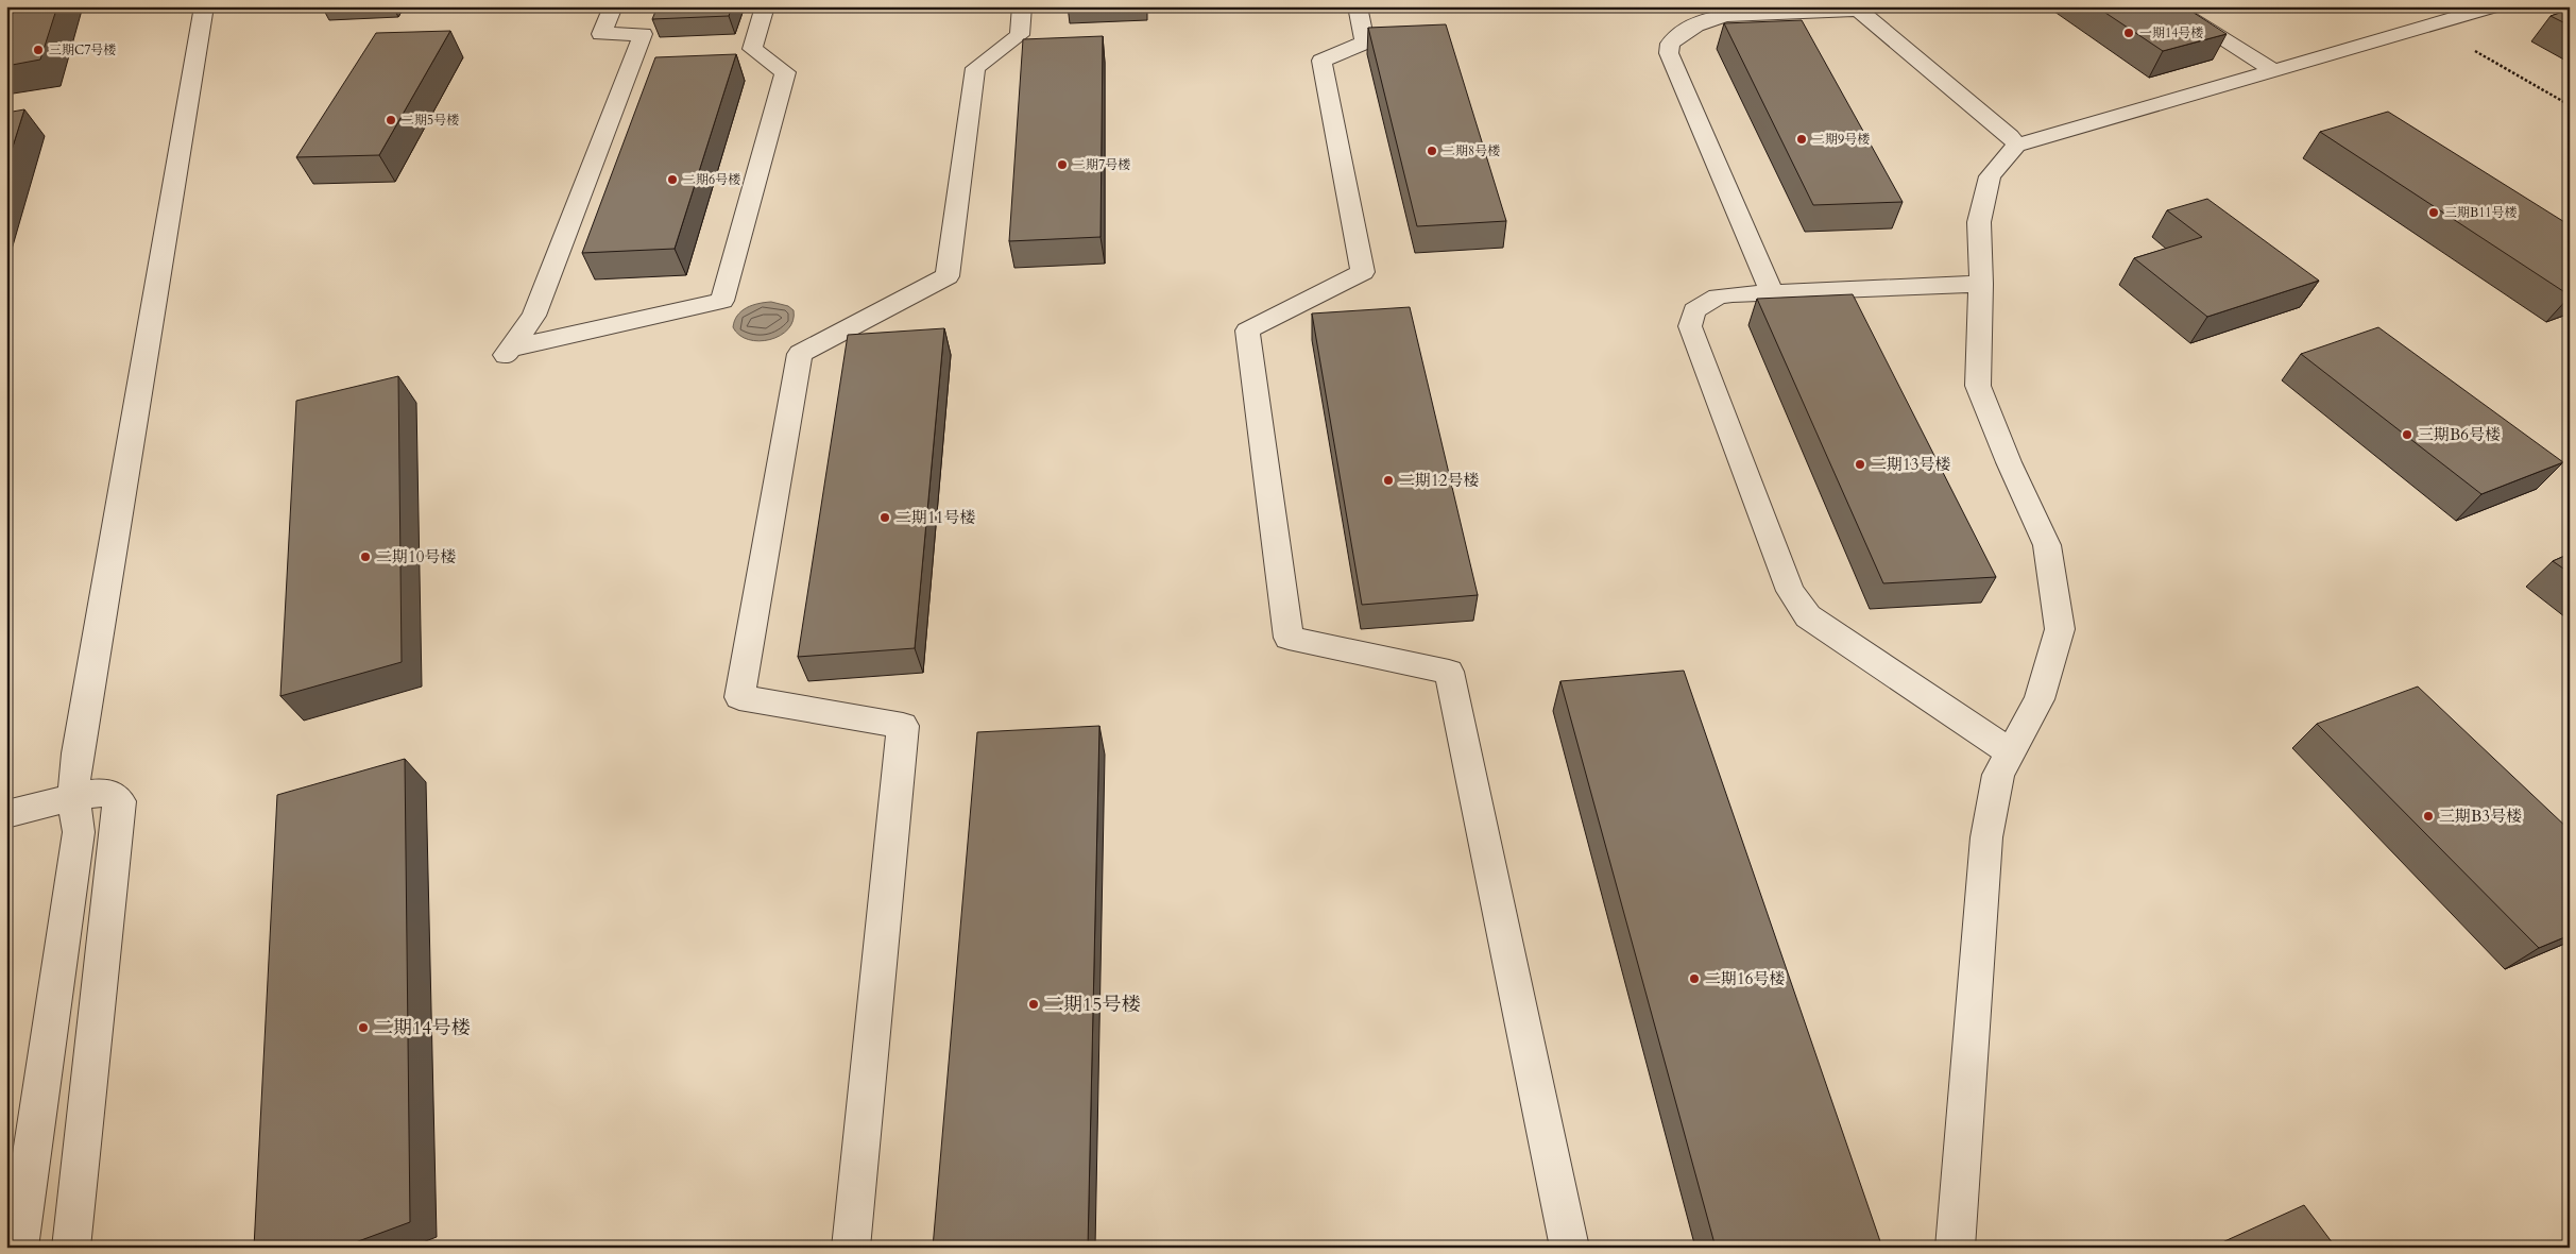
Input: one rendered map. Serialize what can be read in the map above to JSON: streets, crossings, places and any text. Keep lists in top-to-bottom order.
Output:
{
  "places": [
    "一期14号楼",
    "三期C7号楼",
    "二期5号楼",
    "二期9号楼",
    "二期8号楼",
    "二期7号楼",
    "二期6号楼",
    "三期B11号楼",
    "三期B6号楼",
    "二期13号楼",
    "二期12号楼",
    "二期11号楼",
    "二期10号楼",
    "三期B3号楼",
    "二期16号楼",
    "二期15号楼",
    "二期14号楼"
  ]
}
